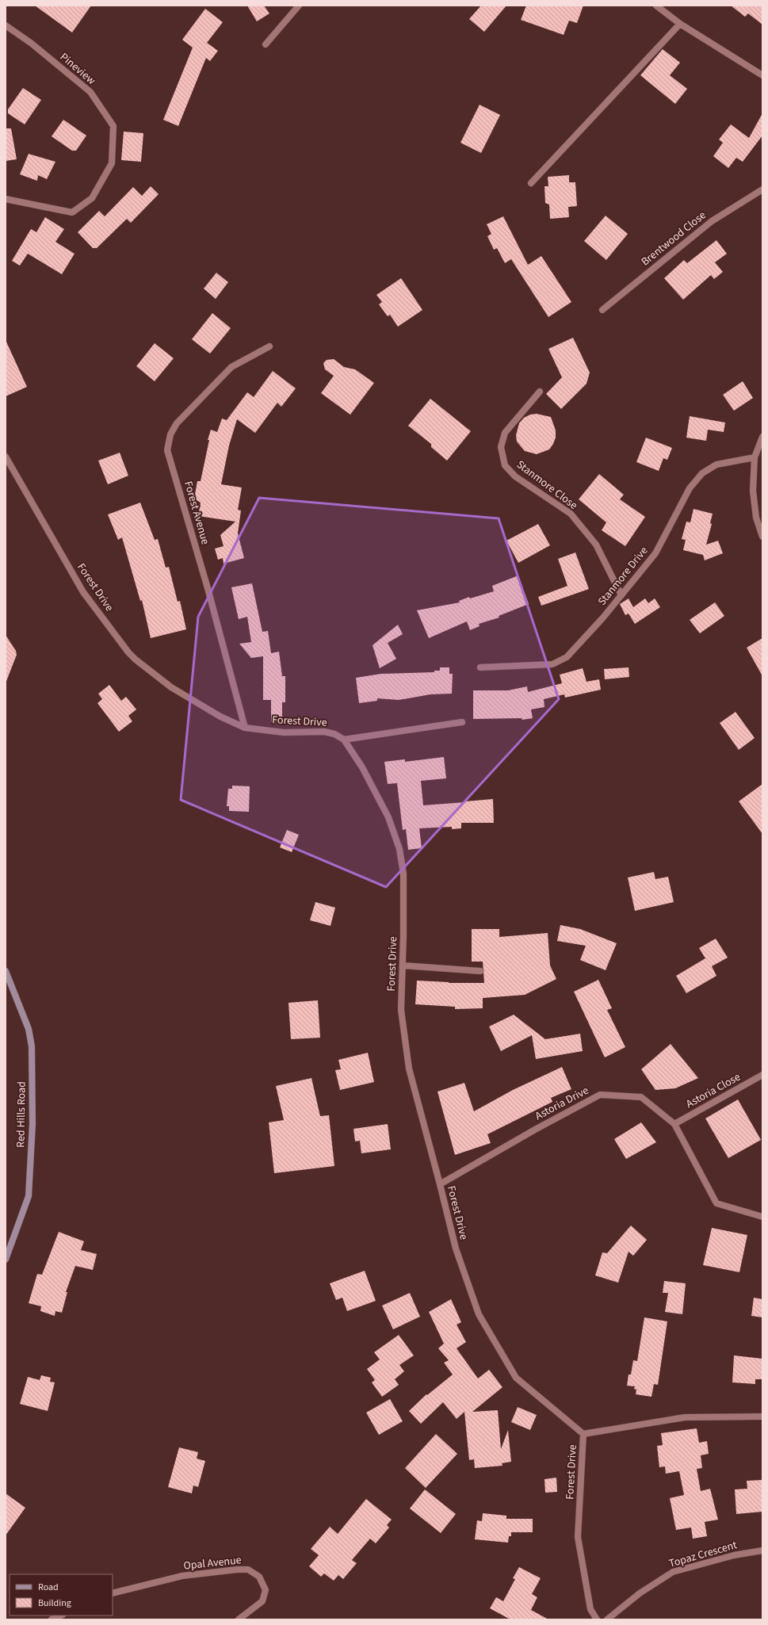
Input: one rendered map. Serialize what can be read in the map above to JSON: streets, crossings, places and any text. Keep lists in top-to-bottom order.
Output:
{
  "streets": {
    "main road": ["Red Hills Road"],
    "street": [
      "Pineview",
      "Brentwood Close",
      "Stanmore Close",
      "Forest Avenue",
      "Stanmore Drive",
      "Forest Drive",
      "Astoria Close",
      "Astoria Drive",
      "Topaz Crescent",
      "Opal Avenue"
    ]
  },
  "crossings": [
    ["Stanmore Close", "Stanmore Drive"],
    ["Forest Avenue", "Forest Drive"],
    ["Forest Drive", "Astoria Drive"],
    ["Astoria Close", "Astoria Drive"]
  ],
  "legend": ["Road", "Building"]
}
